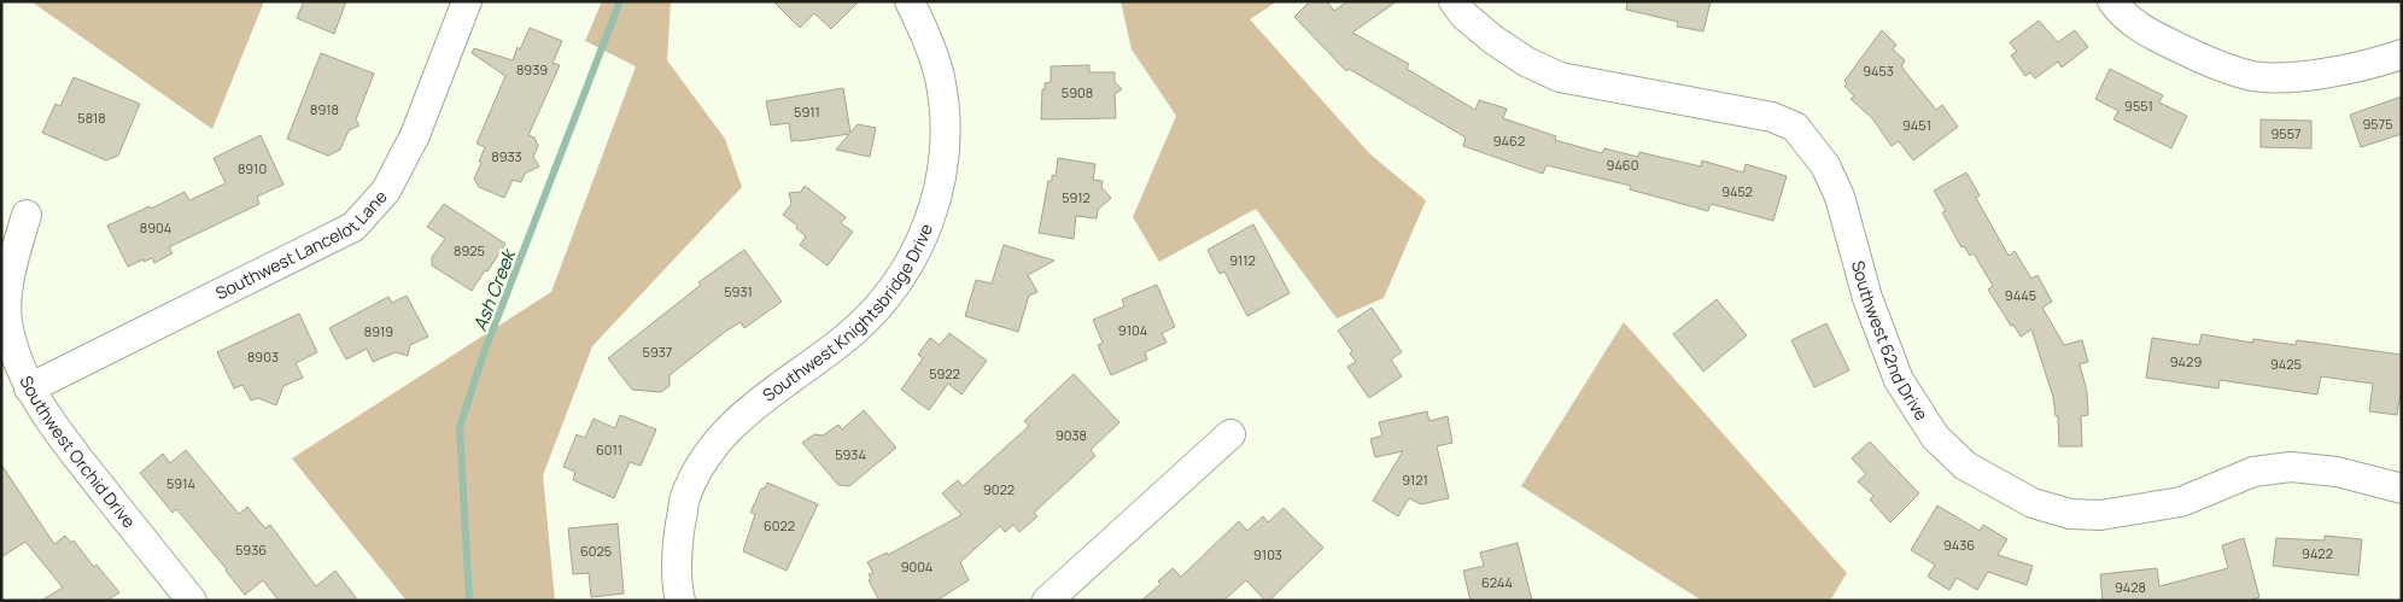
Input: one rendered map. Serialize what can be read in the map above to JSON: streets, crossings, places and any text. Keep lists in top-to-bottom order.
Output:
{
  "streets": {
    "street": [
      "Southwest Lancelot Lane",
      "Southwest Knightsbridge Drive",
      "Southwest 62nd Drive",
      "Southwest Orchid Drive"
    ]
  },
  "crossings": [
    ["Southwest Lancelot Lane", "Southwest Orchid Drive"]
  ],
  "water": ["Ash Creek"],
  "house_numbers": [
    "8939",
    "9453",
    "5908",
    "9551",
    "8918",
    "5911",
    "5818",
    "9575",
    "9451",
    "9557",
    "9462",
    "8933",
    "9460",
    "8910",
    "9452",
    "5912",
    "8904",
    "8925",
    "9112",
    "5931",
    "9445",
    "9104",
    "8919",
    "5937",
    "8903",
    "9429",
    "9425",
    "5922",
    "9038",
    "6011",
    "5934",
    "9121",
    "5914",
    "9022",
    "6022",
    "9436",
    "5936",
    "6025",
    "9422",
    "9103",
    "9004",
    "6244",
    "9428"
  ]
}
